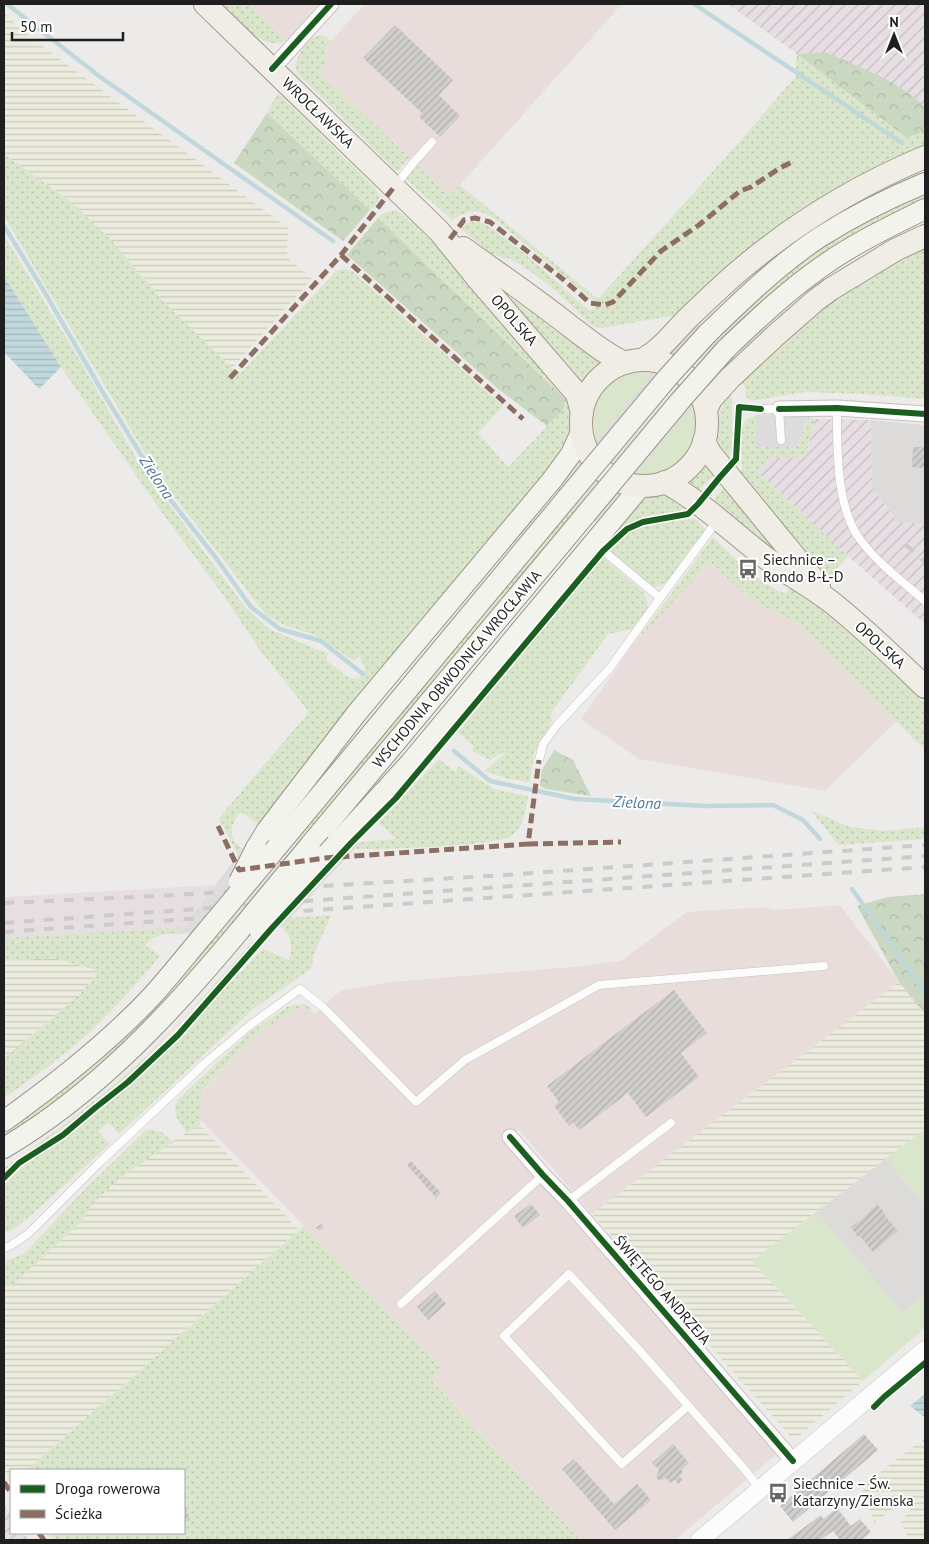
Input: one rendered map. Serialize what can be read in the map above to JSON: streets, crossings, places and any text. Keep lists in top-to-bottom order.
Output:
{
  "streets": {
    "main road": ["WROCŁAWSKA", "OPOLSKA", "WSCHODNIA OBWODNICA WROCŁAWIA"],
    "street": ["ŚWIĘTEGO ANDRZEJA"]
  },
  "crossings": [
    ["WROCŁAWSKA", "OPOLSKA"]
  ],
  "water": ["Zielona"],
  "places": {
    "bus stop": ["Siechnice – Rondo B-Ł-D", "Siechnice – Św. Katarzyny/Ziemska"]
  },
  "legend": ["Droga rowerowa", "Ścieżka"],
  "scale_bar": "50 m",
  "north": "top"
}
